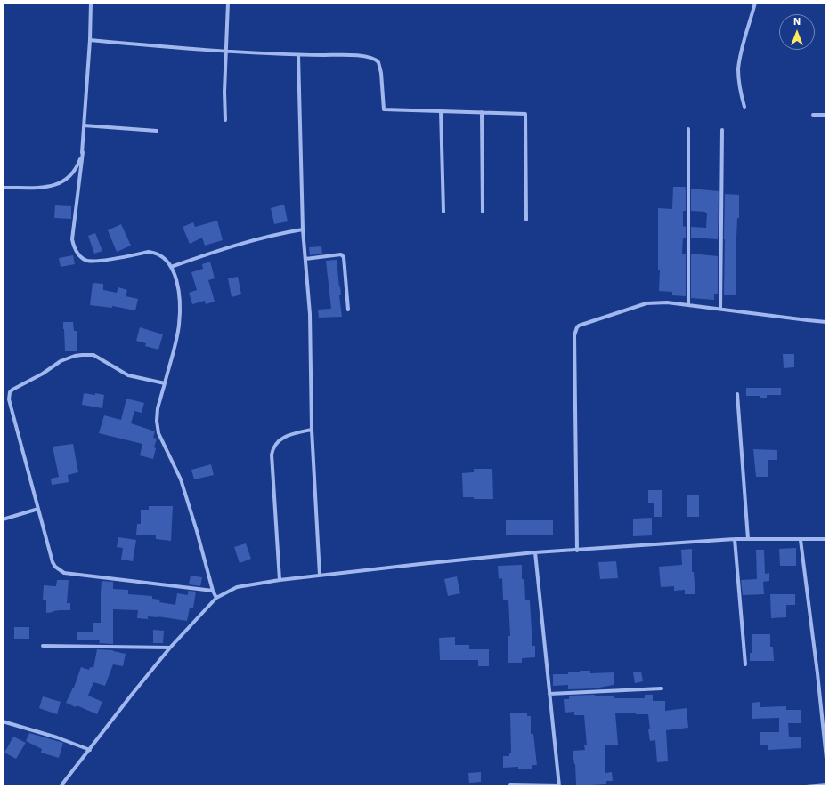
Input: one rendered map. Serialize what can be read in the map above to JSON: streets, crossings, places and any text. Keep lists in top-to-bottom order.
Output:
{
  "north": "top"
}
